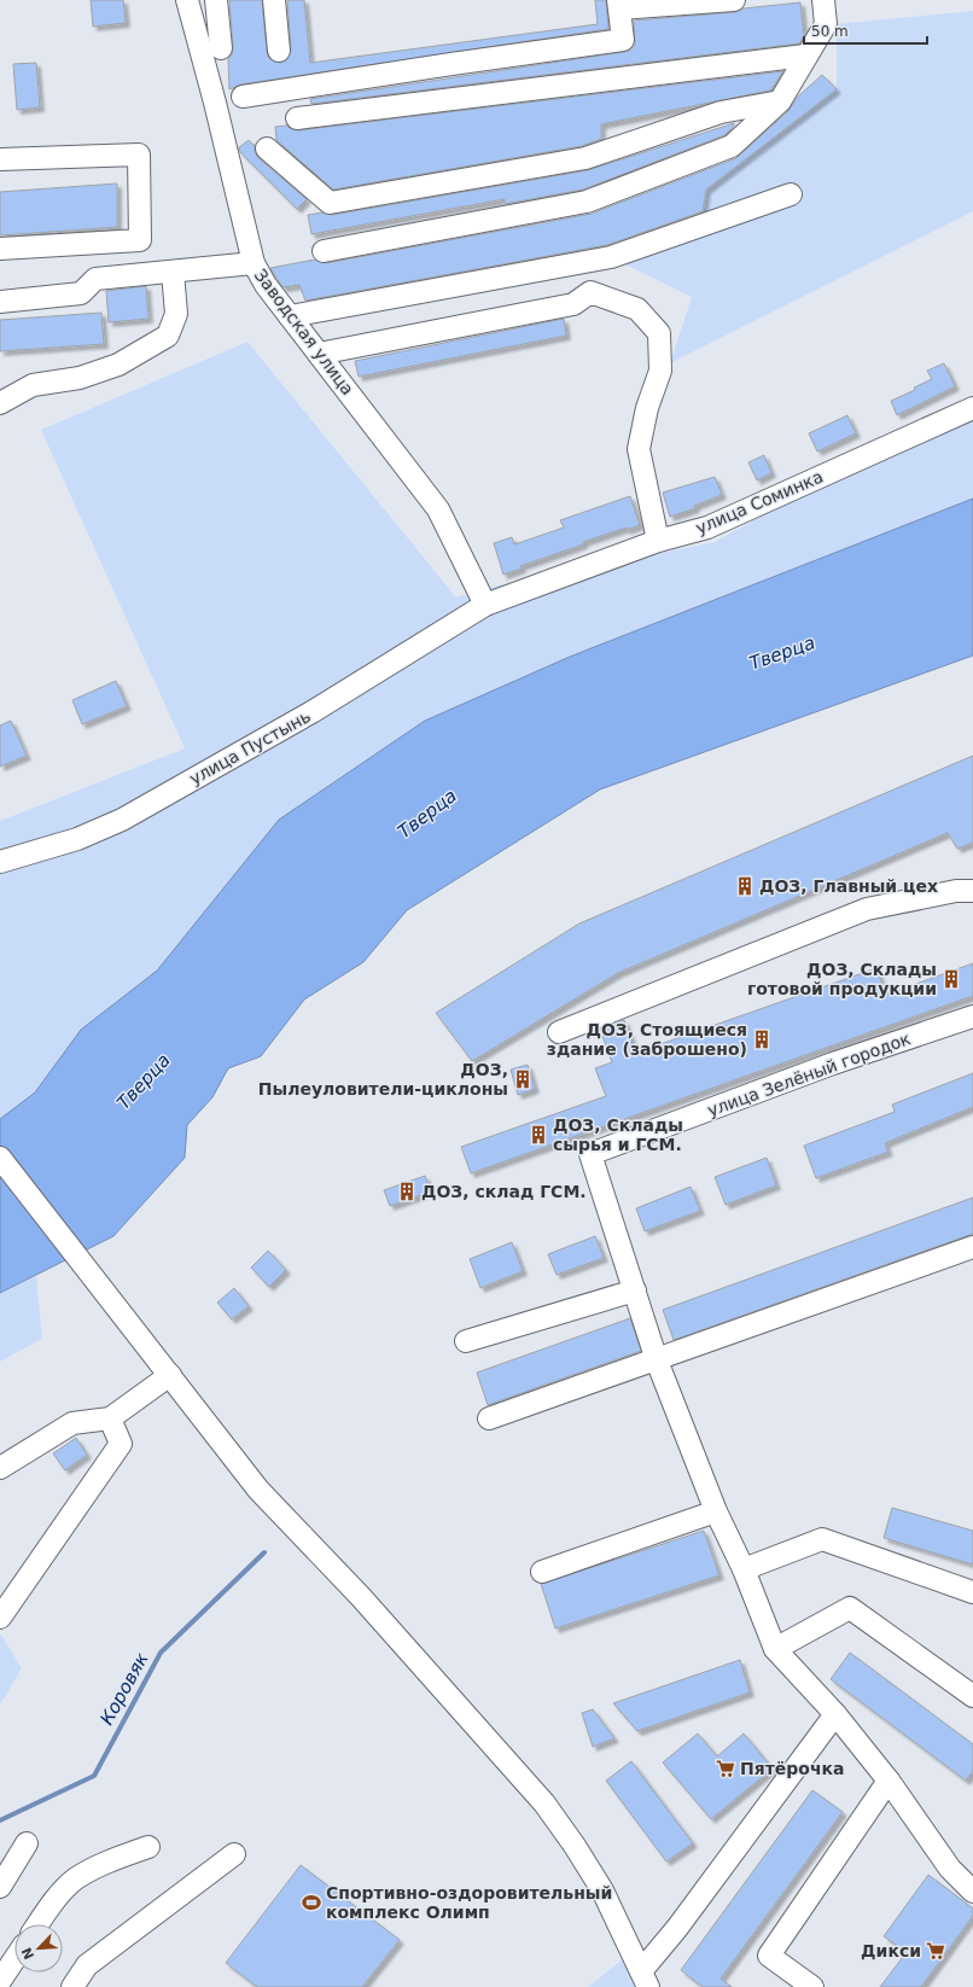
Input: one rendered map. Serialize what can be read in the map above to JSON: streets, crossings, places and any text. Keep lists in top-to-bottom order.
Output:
{
  "streets": {
    "street": [
      "Заводская улица",
      "улица Соминка",
      "улица Пустынь",
      "улица Зелёный городок"
    ]
  },
  "crossings": [
    ["Заводская улица", "улица Соминка"],
    ["Заводская улица", "улица Пустынь"],
    ["улица Соминка", "улица Пустынь"]
  ],
  "water": ["Тверца", "Коровяк"],
  "places": {
    "building": [
      "ДОЗ, Главный цех",
      "ДОЗ, Склады готовой продукции",
      "ДОЗ, Стоящиеся здание (заброшено)",
      "ДОЗ, Пылеуловители-циклоны",
      "ДОЗ, Склады сырья и ГСМ.",
      "ДОЗ, склад ГСМ."
    ],
    "supermarket": ["Пятёрочка", "Дикси"],
    "sports": ["Спортивно-оздоровительный комплекс Олимп"]
  },
  "scale_bar": "50 m",
  "north": "bottom left"
}
